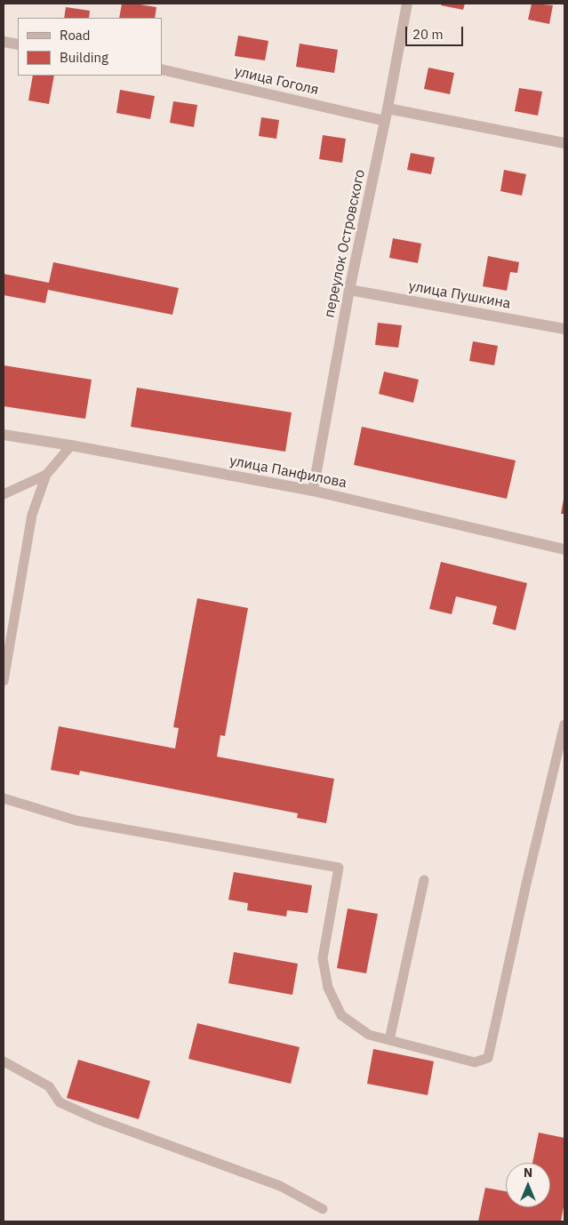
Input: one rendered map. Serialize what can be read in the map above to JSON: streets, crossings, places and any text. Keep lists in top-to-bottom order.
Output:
{
  "streets": {
    "street": [
      "улица Гоголя",
      "переулок Островского",
      "улица Пушкина",
      "улица Панфилова"
    ]
  },
  "crossings": [
    ["улица Гоголя", "переулок Островского"],
    ["переулок Островского", "улица Пушкина"],
    ["переулок Островского", "улица Панфилова"]
  ],
  "legend": ["Road", "Building"],
  "scale_bar": "20 m",
  "north": "top"
}
